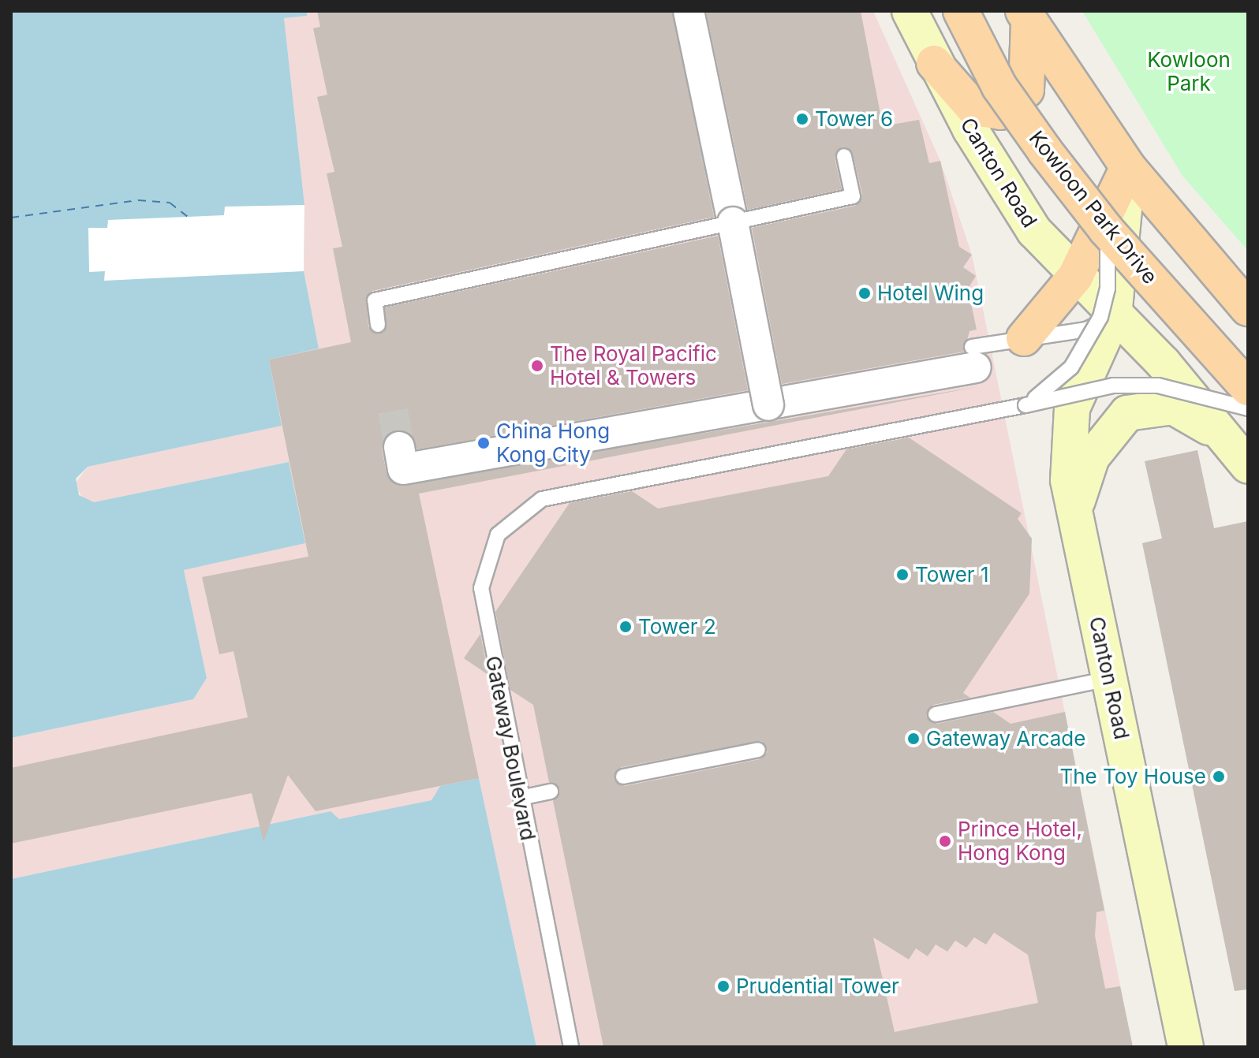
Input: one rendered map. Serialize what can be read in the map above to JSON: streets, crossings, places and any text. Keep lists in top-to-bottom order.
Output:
{
  "streets": {
    "main road": ["Canton Road", "Kowloon Park Drive"],
    "lane": ["Gateway Boulevard"]
  },
  "parks": ["Kowloon Park"],
  "places": [
    "Tower 6",
    "Hotel Wing",
    "The Royal Pacific Hotel & Towers",
    "China Hong Kong City",
    "Tower 1",
    "Tower 2",
    "Gateway Arcade",
    "The Toy House",
    "Prince Hotel, Hong Kong",
    "Prudential Tower"
  ]
}
